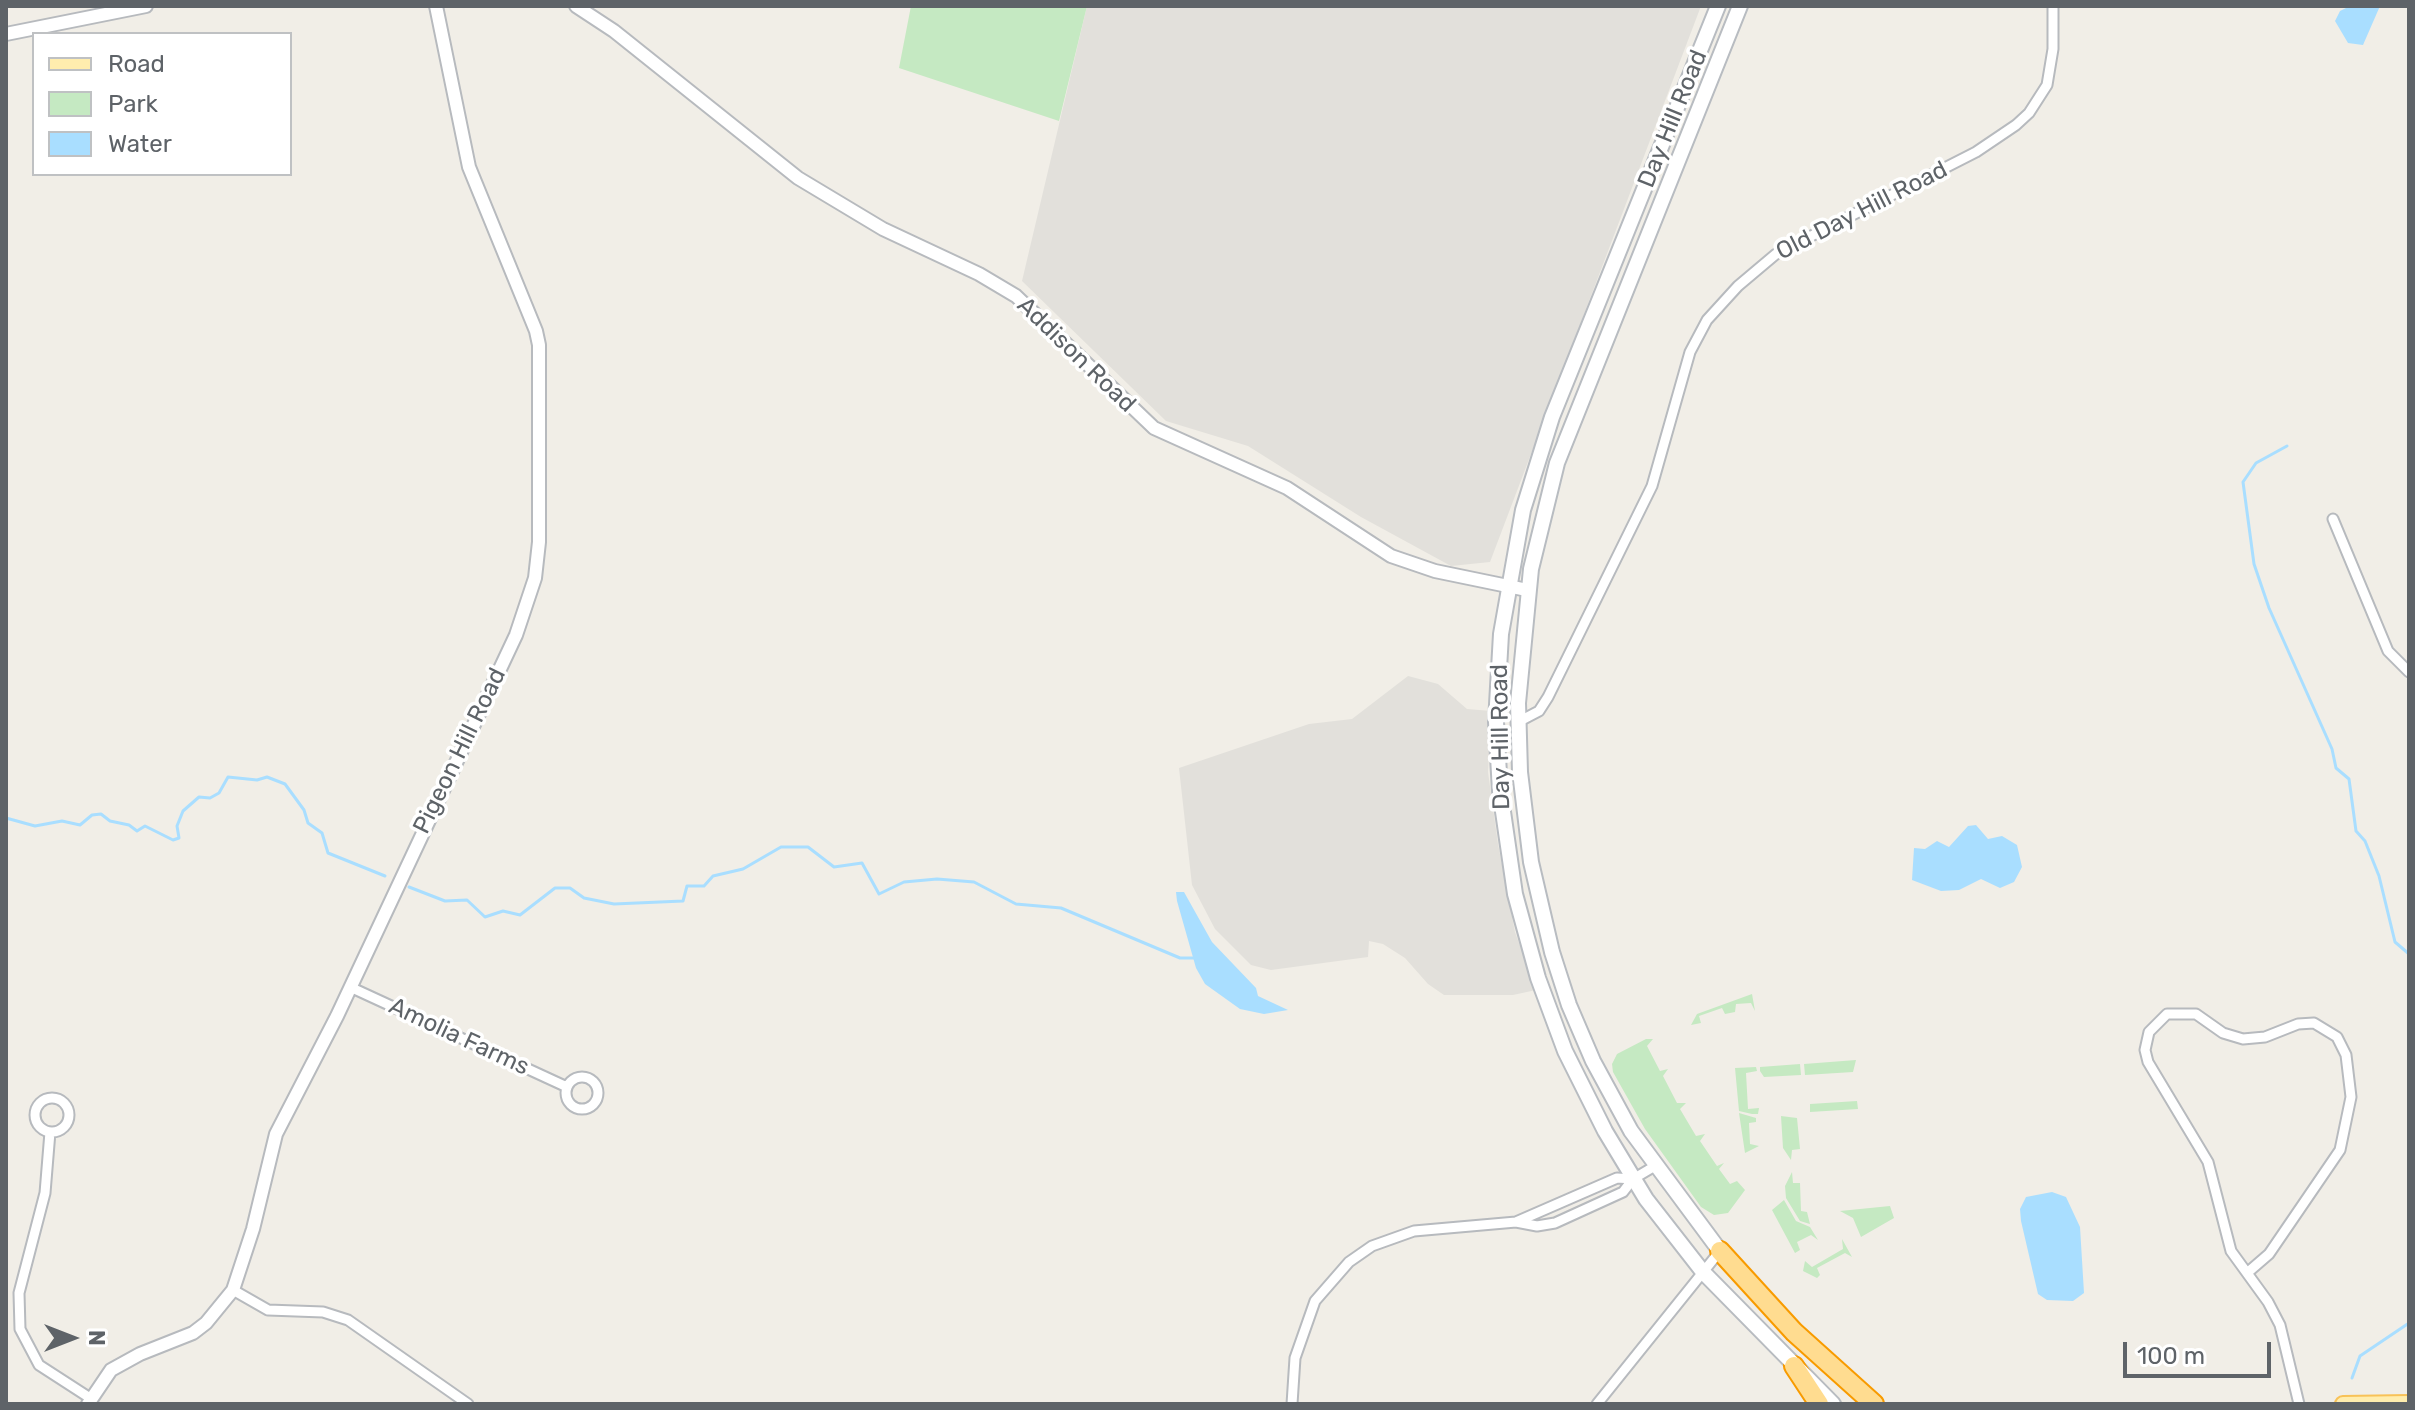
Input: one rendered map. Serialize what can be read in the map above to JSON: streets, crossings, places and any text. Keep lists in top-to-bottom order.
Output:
{
  "streets": {
    "main road": ["Day Hill Road"],
    "street": [
      "Old Day Hill Road",
      "Addison Road",
      "Pigeon Hill Road",
      "Amolia Farms"
    ]
  },
  "crossings": [
    ["Day Hill Road", "Old Day Hill Road"],
    ["Day Hill Road", "Addison Road"],
    ["Pigeon Hill Road", "Amolia Farms"]
  ],
  "legend": ["Road", "Park", "Water"],
  "scale_bar": "100 m",
  "north": "right"
}
